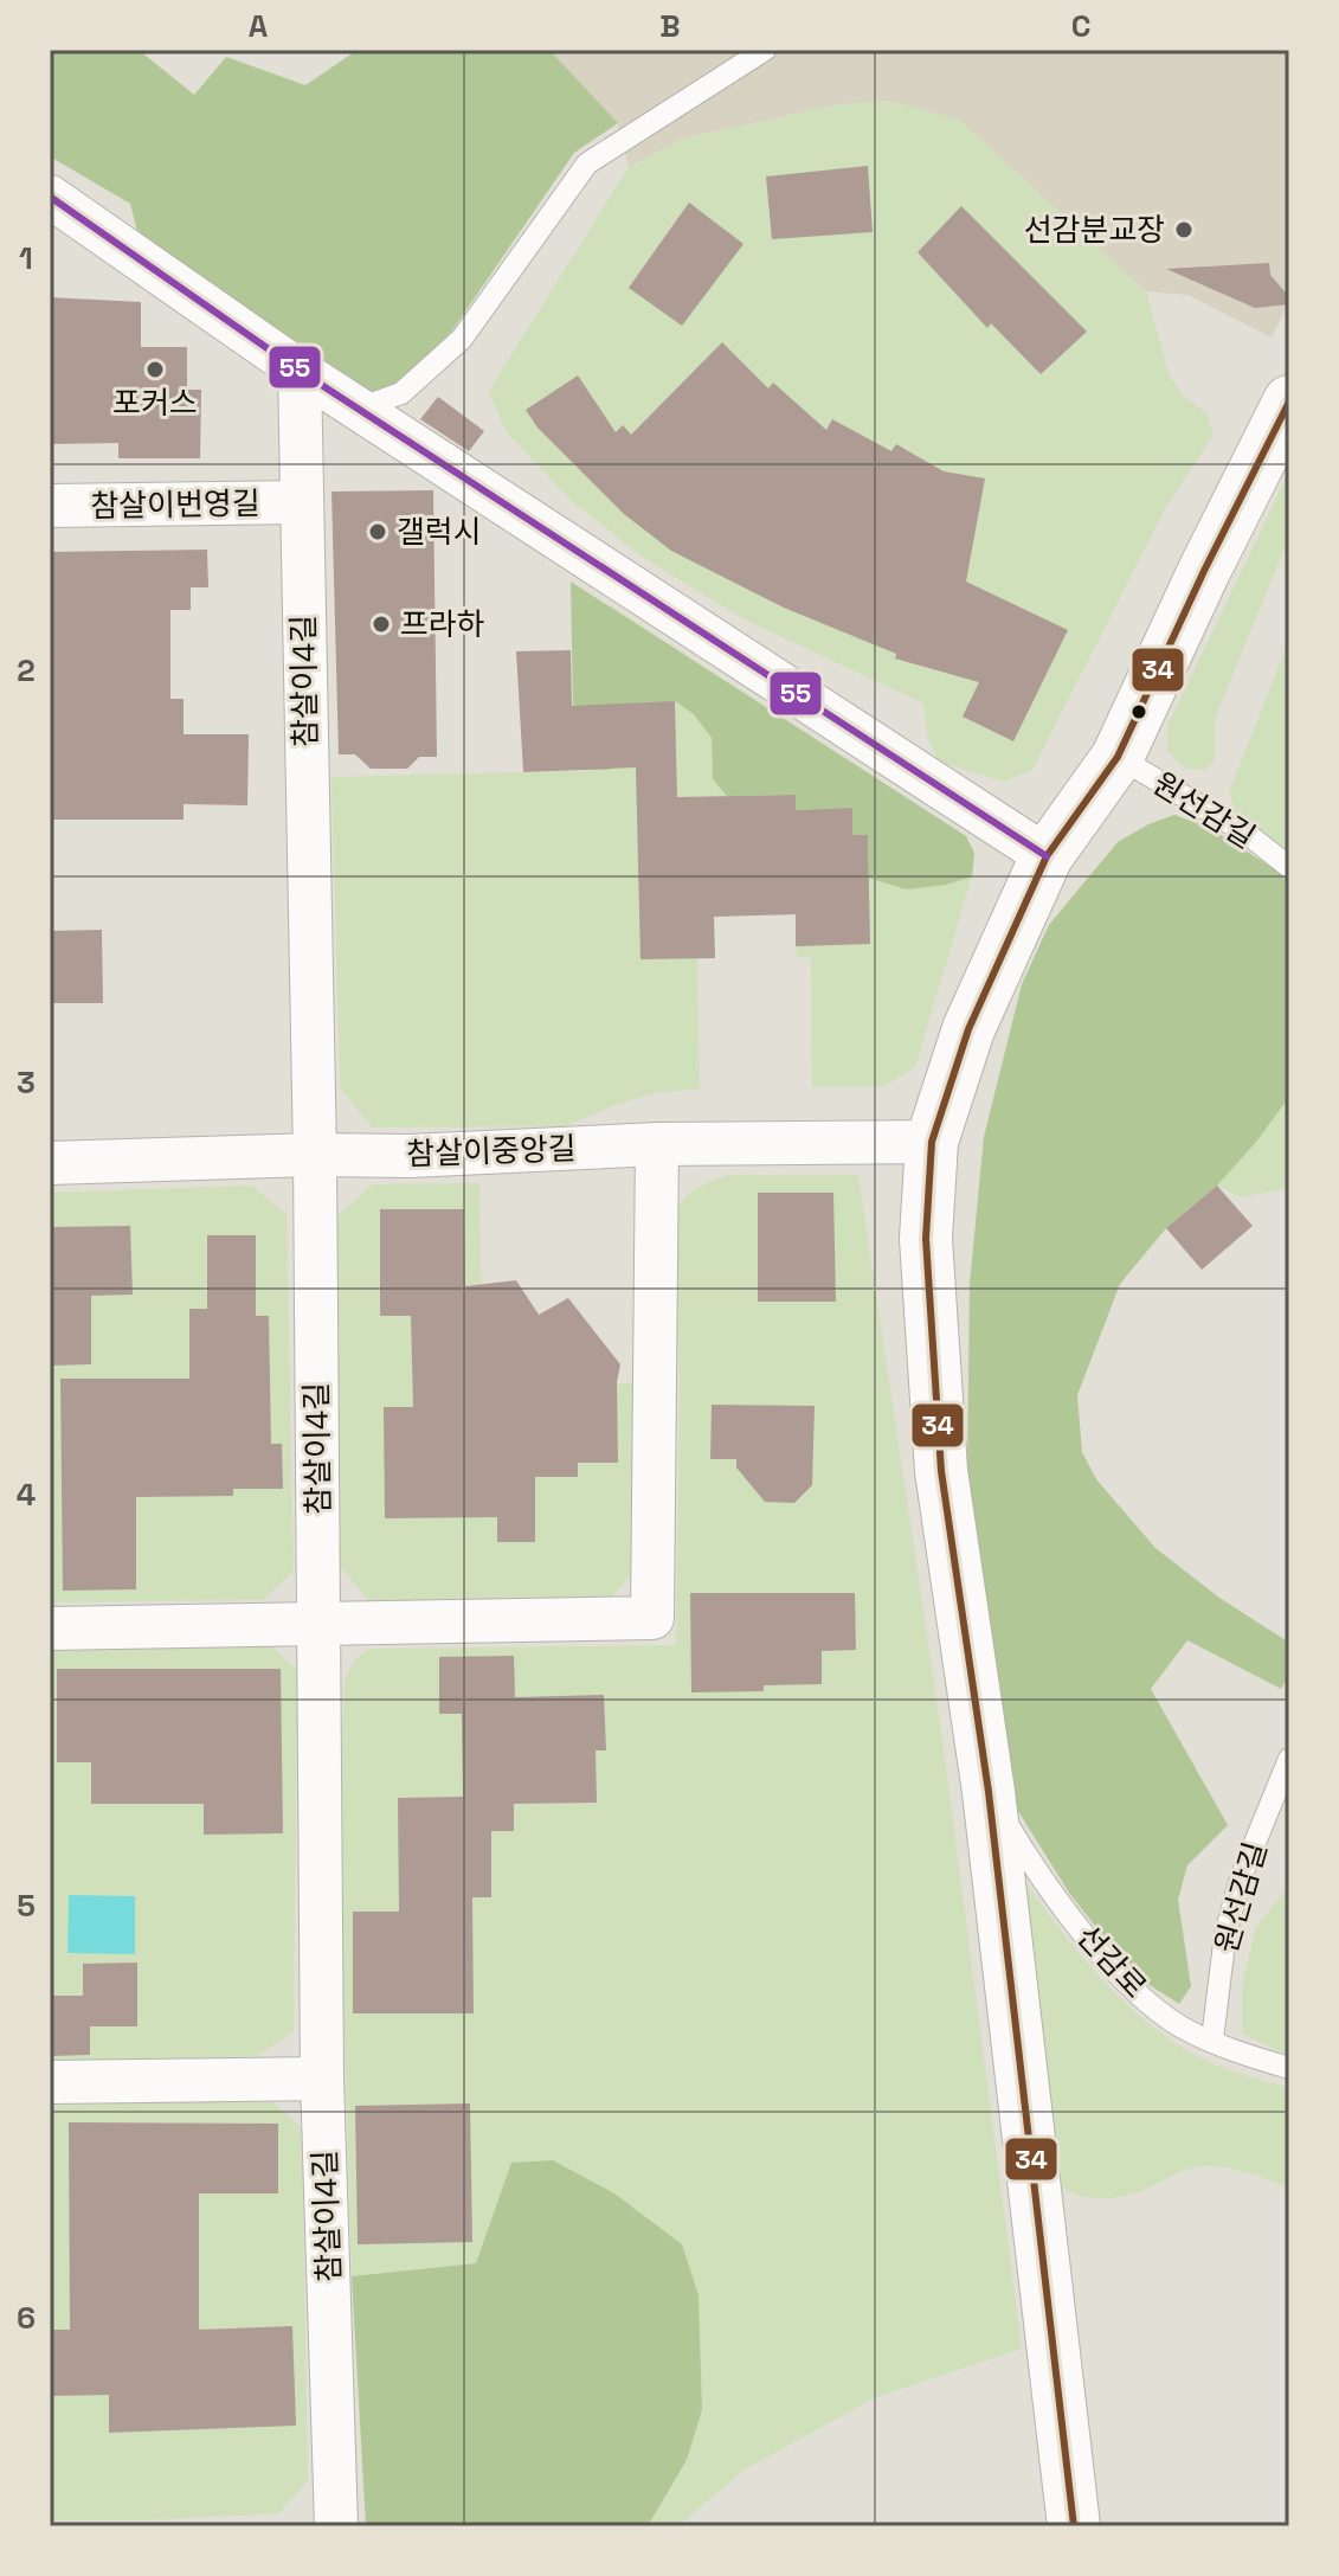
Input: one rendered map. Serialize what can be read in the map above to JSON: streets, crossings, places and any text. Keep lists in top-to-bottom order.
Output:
{
  "streets": {
    "street": ["참살이번영길", "참살이4길", "참살이중앙길"],
    "lane": ["원선감길", "선감로"]
  },
  "crossings": [
    ["참살이번영길", "참살이4길"],
    ["참살이4길", "참살이중앙길"],
    ["원선감길", "선감로"]
  ],
  "places": [
    "선감분교장",
    "포커스",
    "갤럭시",
    "프라하"
  ],
  "lines": ["transit line 55", "transit line 34"],
  "grid": {
    "columns": ["A", "B", "C"],
    "rows": [
      "1",
      "2",
      "3",
      "4",
      "5",
      "6"
    ]
  }
}
